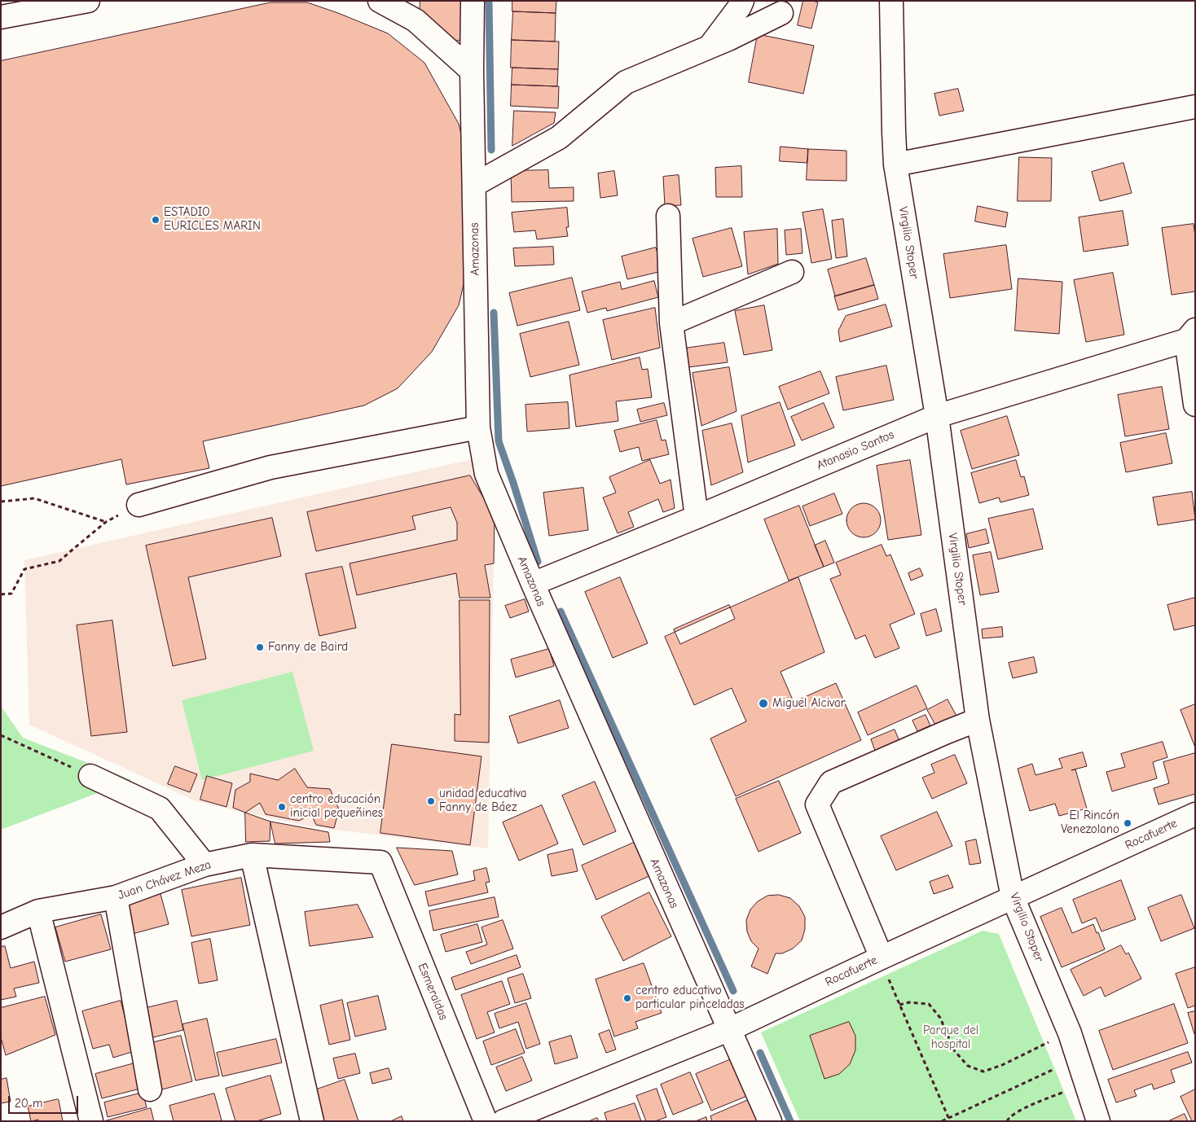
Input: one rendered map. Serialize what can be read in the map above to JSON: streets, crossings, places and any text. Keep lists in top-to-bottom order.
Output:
{
  "streets": {
    "street": [
      "Virgilio Stoper",
      "Amazonas",
      "Atanasio Santos",
      "Rocafuerte",
      "Juan Chávez Meza",
      "Esmeraldas"
    ]
  },
  "crossings": [
    ["Virgilio Stoper", "Atanasio Santos"],
    ["Virgilio Stoper", "Rocafuerte"],
    ["Amazonas", "Atanasio Santos"],
    ["Amazonas", "Rocafuerte"],
    ["Juan Chávez Meza", "Esmeraldas"]
  ],
  "parks": ["Parque del hospital"],
  "places": [
    "ESTADIO EURICLES MARIN",
    "Fanny de Baird",
    "Miguel Alcivar",
    "unidad educativa Fanny de Báez",
    "centro educación inicial pequeñines",
    "El Rincón Venezolano",
    "centro educativo particular pinceladas"
  ],
  "scale_bar": "20 m"
}
